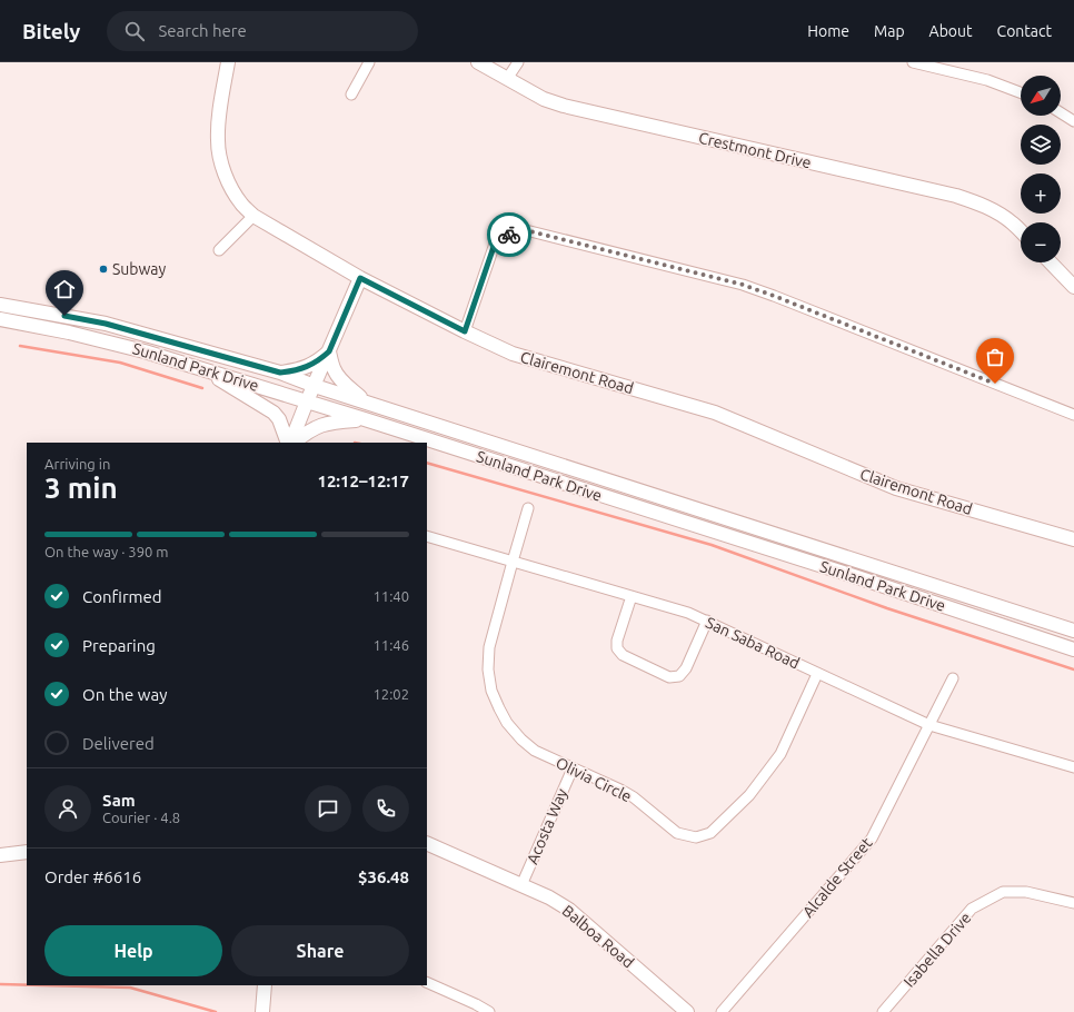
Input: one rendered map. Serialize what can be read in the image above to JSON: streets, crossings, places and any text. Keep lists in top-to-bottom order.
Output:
{
  "streets": {
    "main road": [
      "Crestmont Drive",
      "Sunland Park Drive",
      "Clairemont Road",
      "Balboa Road"
    ],
    "street": [
      "San Saba Road",
      "Olivia Circle",
      "Acosta Way",
      "Alcalde Street",
      "Isabella Drive"
    ]
  },
  "crossings": [
    ["San Saba Road", "Olivia Circle"],
    ["San Saba Road", "Alcalde Street"],
    ["Olivia Circle", "Acosta Way"],
    ["Acosta Way", "Balboa Road"]
  ],
  "places": ["Subway"],
  "north": "bottom left",
  "page": {
    "header": "Bitely",
    "search": "Search here",
    "nav": [
      "Home",
      "Map",
      "About",
      "Contact"
    ],
    "map_buttons": ["+", "−"],
    "heading": ["3 min", "Arriving in", "12:12–12:17"],
    "panel": [
      "Sam",
      "Courier · 4.8",
      "Order #6616",
      "$36.48"
    ],
    "bar": "On the way · 390 m",
    "list": [
      ["Confirmed", "11:40"],
      ["Preparing", "11:46"],
      ["On the way", "12:02"],
      "Delivered"
    ],
    "buttons": ["Help", "Share"]
  }
}
